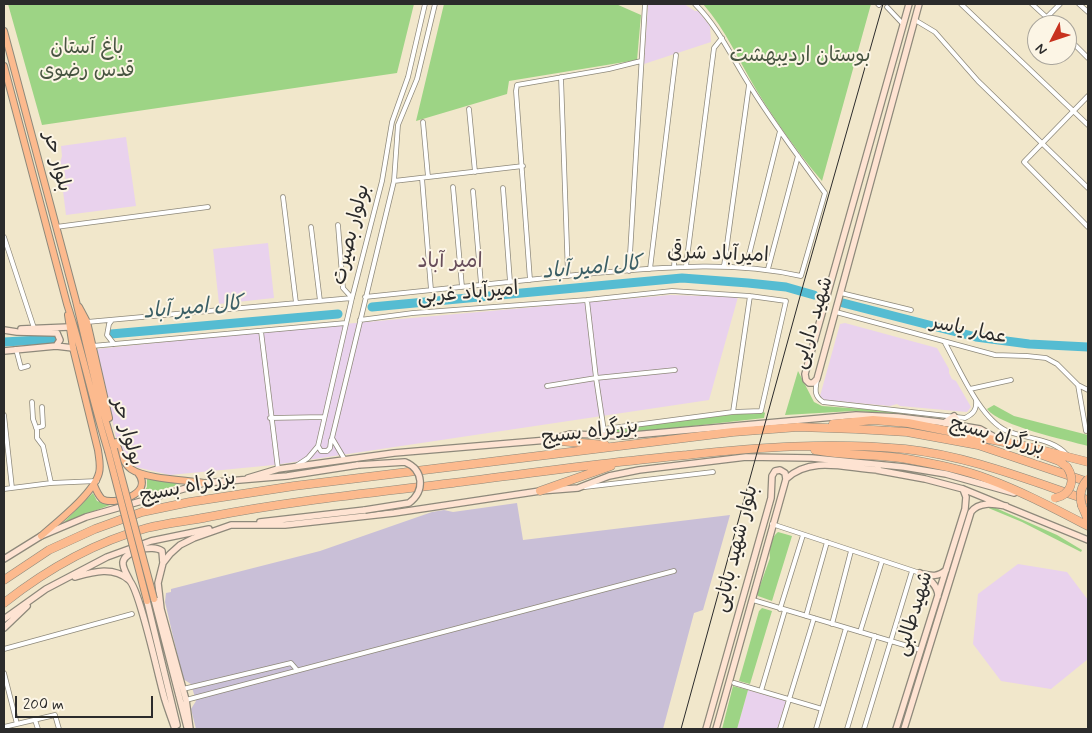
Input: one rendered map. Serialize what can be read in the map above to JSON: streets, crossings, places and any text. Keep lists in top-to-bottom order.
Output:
{
  "streets": {
    "highway": ["بزرگراه بسیج"],
    "main road": [
      "بلوار حر",
      "شهید دارایی",
      "بولوار حر",
      "بلوار شهید بابایی",
      "شهیدطالبی"
    ],
    "street": [
      "بولوار بصیرت",
      "امیرآباد شرقی",
      "امیرآباد غربی",
      "عمار یاسر"
    ]
  },
  "crossings": [
    ["بلوار حر", "بولوار حر"],
    ["بولوار بصیرت", "امیرآباد شرقی"],
    ["بولوار بصیرت", "امیرآباد غربی"],
    ["شهید دارایی", "عمار یاسر"]
  ],
  "districts": ["امیر آباد"],
  "water": ["کال امیر آباد"],
  "parks": ["باغ آستان قدس رضوی", "بوستان اردیبهشت"],
  "scale_bar": "200 m",
  "north": "bottom left"
}
